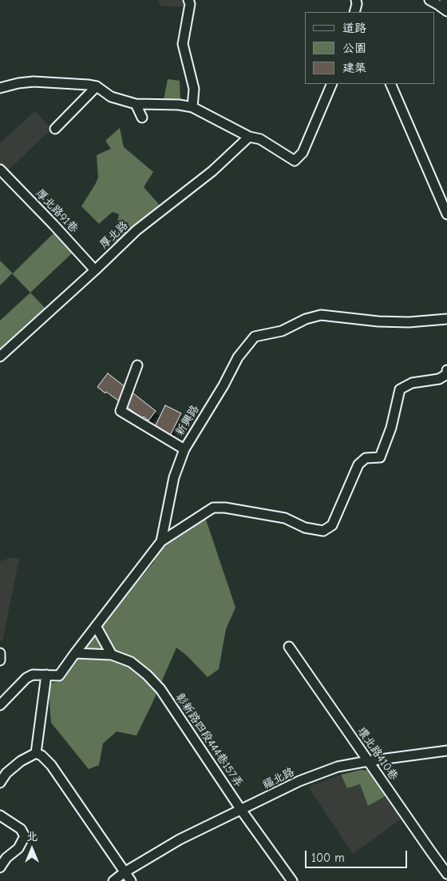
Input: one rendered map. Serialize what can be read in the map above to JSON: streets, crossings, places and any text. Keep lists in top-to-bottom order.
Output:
{
  "streets": {
    "street": [
      "厚北路91巷",
      "厚北路",
      "新興路",
      "彰新路四段444巷157弄",
      "環北路410巷",
      "福北路"
    ]
  },
  "crossings": [
    ["厚北路91巷", "厚北路"],
    ["新興路", "彰新路四段444巷157弄"],
    ["彰新路四段444巷157弄", "福北路"],
    ["環北路410巷", "福北路"]
  ],
  "legend": ["道路", "公園", "建築"],
  "scale_bar": "100 m",
  "north": "top"
}
